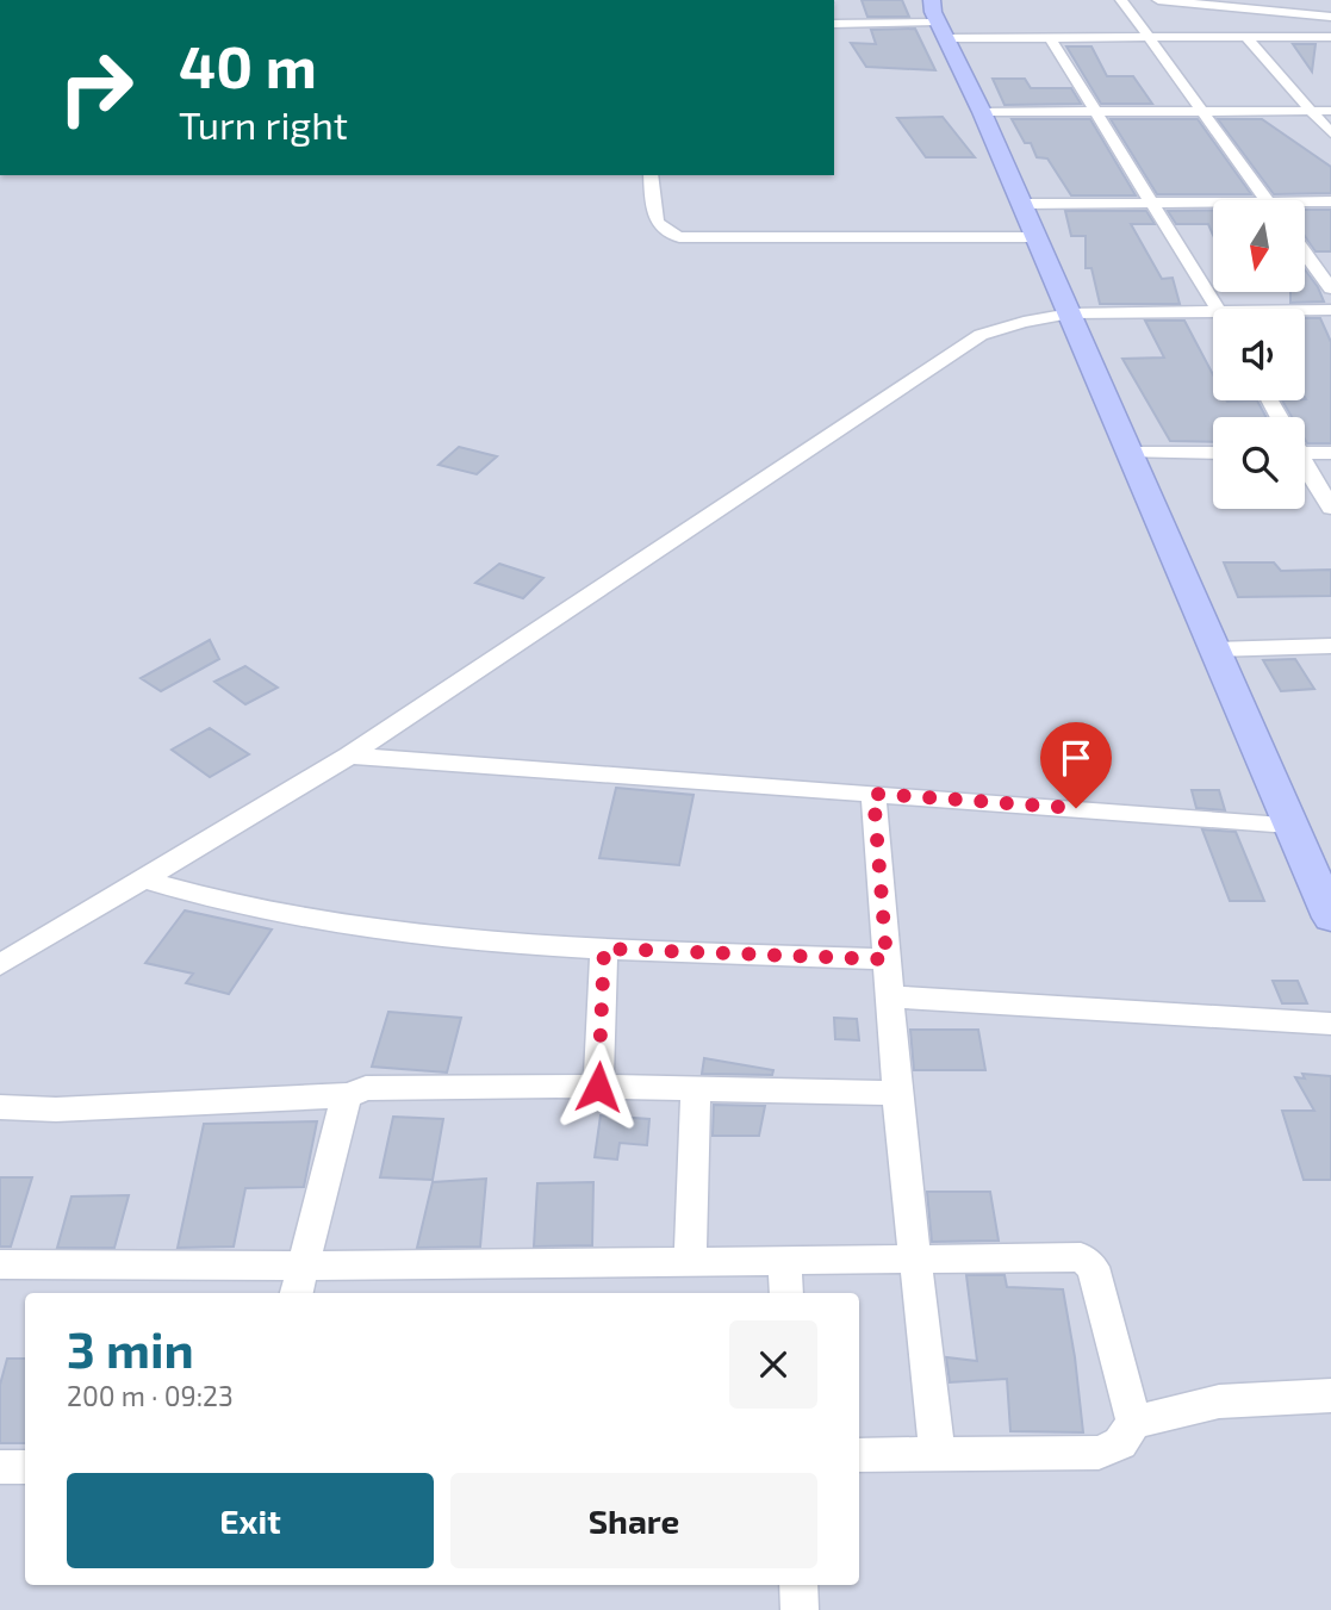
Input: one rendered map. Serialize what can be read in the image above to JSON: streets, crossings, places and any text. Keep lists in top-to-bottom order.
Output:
{
  "north": "bottom",
  "page": {
    "turn": ["40 m", "Turn right"],
    "heading": ["3 min", "200 m · 09:23"],
    "buttons": ["Exit", "Share"]
  }
}
